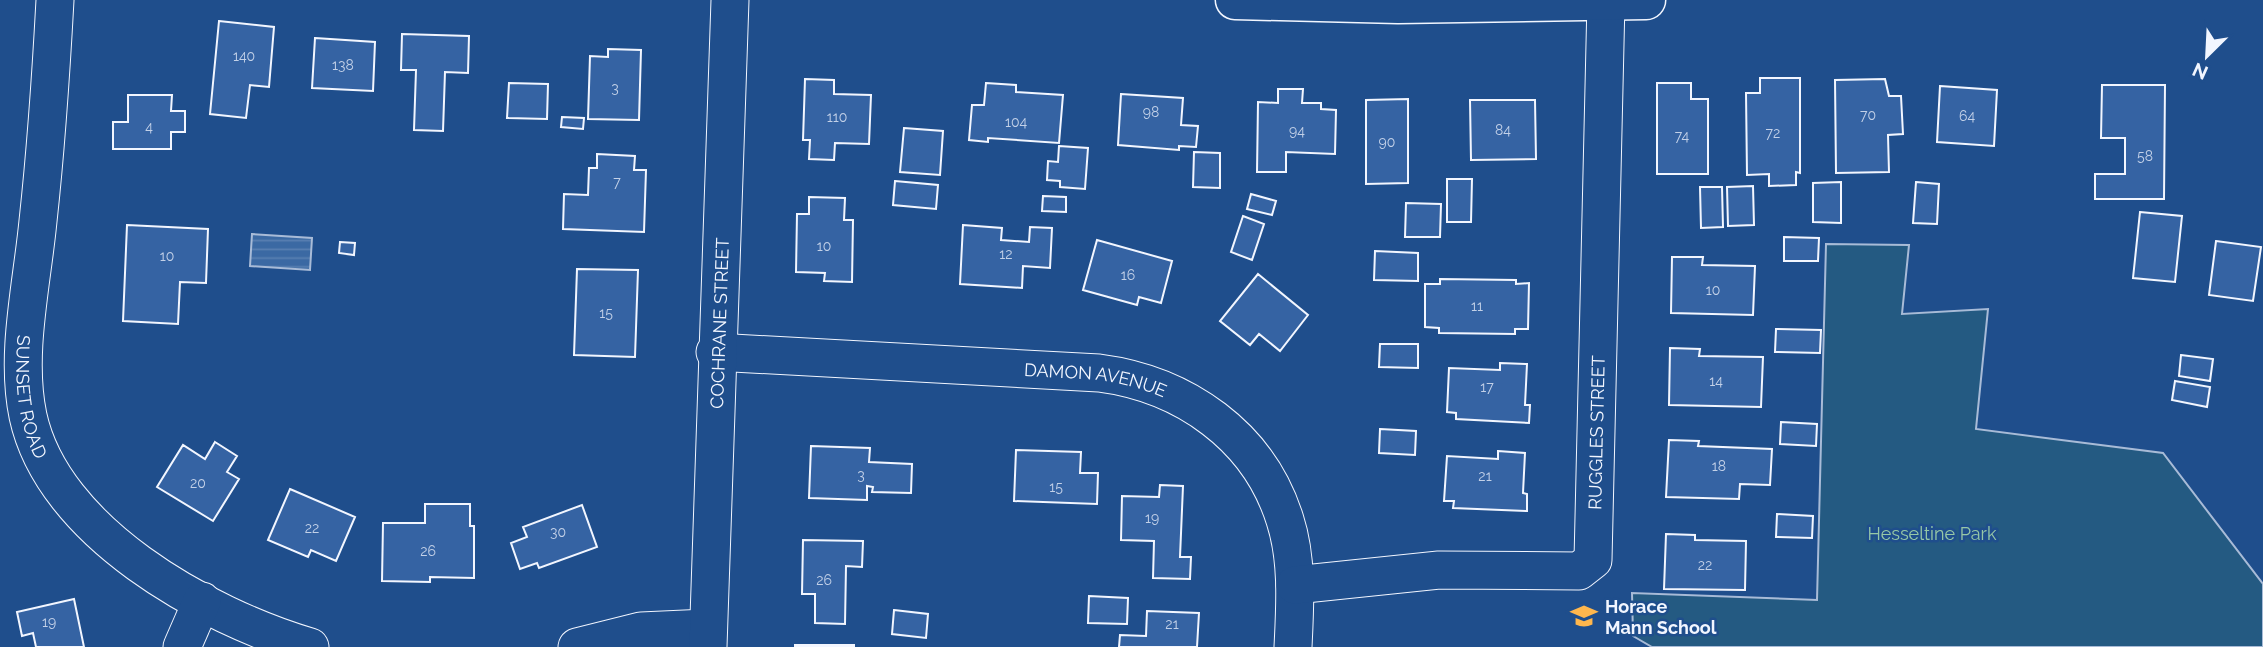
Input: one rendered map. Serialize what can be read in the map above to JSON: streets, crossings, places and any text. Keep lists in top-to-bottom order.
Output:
{
  "streets": {
    "street": [
      "COCHRANE STREET",
      "DAMON AVENUE",
      "SUNSET ROAD",
      "RUGGLES STREET"
    ]
  },
  "crossings": [
    ["COCHRANE STREET", "DAMON AVENUE"],
    ["DAMON AVENUE", "RUGGLES STREET"]
  ],
  "parks": ["Hesseltine Park"],
  "places": {
    "school or university": ["Horace Mann School"]
  },
  "house_numbers": [
    "140",
    "138",
    "3",
    "98",
    "70",
    "64",
    "110",
    "104",
    "4",
    "84",
    "94",
    "72",
    "74",
    "90",
    "58",
    "7",
    "10",
    "12",
    "10",
    "16",
    "10",
    "11",
    "15",
    "14",
    "17",
    "18",
    "3",
    "21",
    "20",
    "15",
    "19",
    "22",
    "30",
    "26",
    "22",
    "26",
    "19",
    "21"
  ],
  "north": "bottom left"
}
